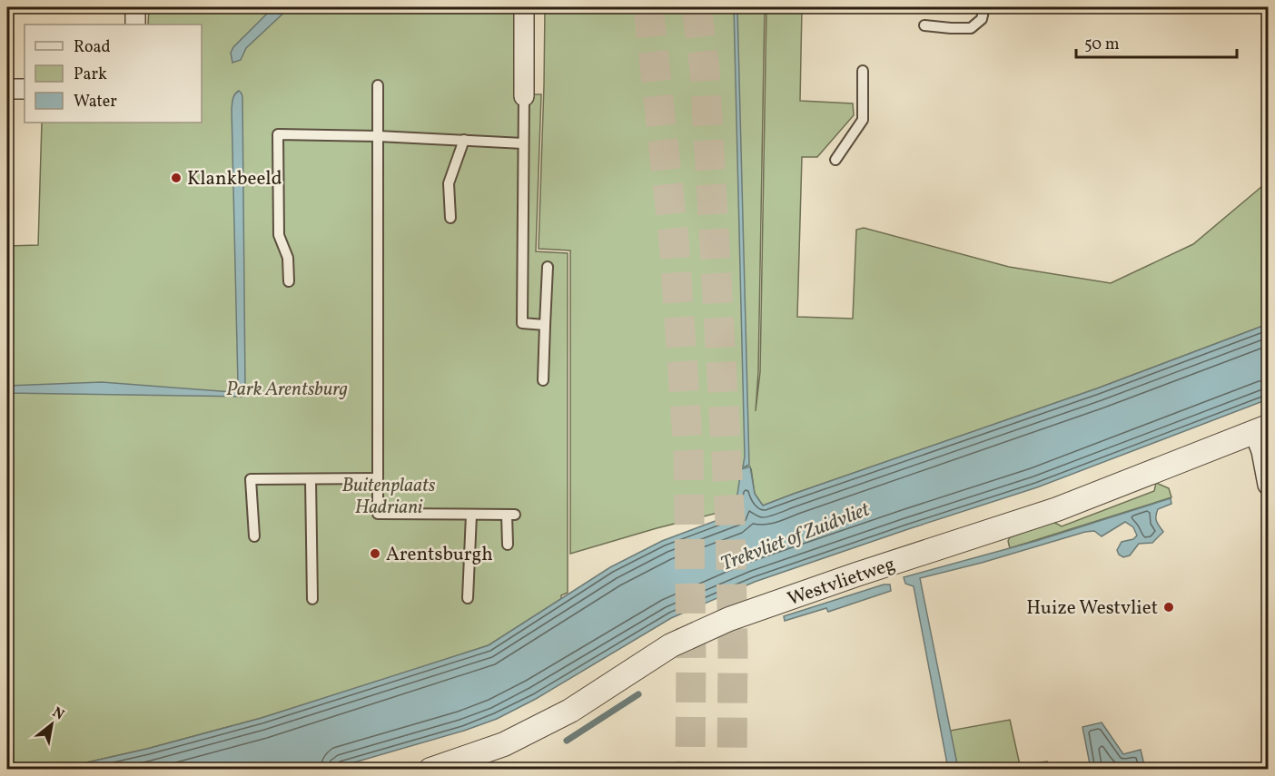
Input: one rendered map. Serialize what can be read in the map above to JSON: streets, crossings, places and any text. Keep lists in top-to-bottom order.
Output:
{
  "streets": {
    "street": ["Westvlietweg"]
  },
  "water": ["Trekvliet of Zuidvliet"],
  "parks": ["Park Arentsburg", "Buitenplaats Hadriani"],
  "places": ["Klankbeeld", "Arentsburgh", "Huize Westvliet"],
  "legend": ["Road", "Park", "Water"],
  "scale_bar": "50 m",
  "north": "top right"
}
